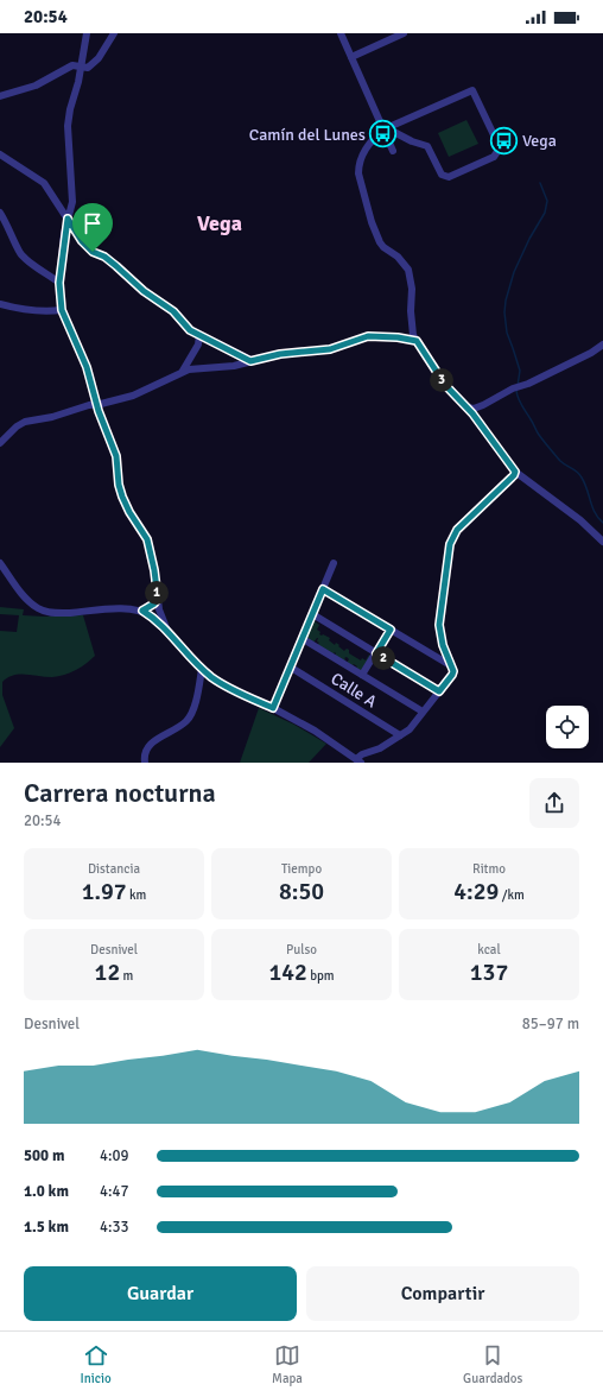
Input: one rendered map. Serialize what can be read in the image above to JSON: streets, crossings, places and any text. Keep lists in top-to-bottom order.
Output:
{
  "streets": {
    "street": ["Calle A"]
  },
  "districts": ["Vega"],
  "places": {
    "bus stop": ["Camín del Lunes", "Vega"]
  },
  "page": {
    "status": "20:54",
    "pins": ["3", "1", "2"],
    "heading": ["Carrera nocturna", "20:54"],
    "stats": [
      ["Distancia", "1.97 km"],
      ["Tiempo", "8:50"],
      ["Ritmo", "4:29 /km"],
      ["Desnivel", "12 m"],
      ["Pulso", "142 bpm"],
      ["kcal", "137"]
    ],
    "chart": ["Desnivel", "85–97 m"],
    "list": [
      {
        "name": "500 m",
        "note": "4:09"
      },
      {
        "name": "1.0 km",
        "note": "4:47"
      },
      {
        "name": "1.5 km",
        "note": "4:33"
      }
    ],
    "buttons": ["Guardar", "Compartir"],
    "tabs": ["Inicio", "Mapa", "Guardados"]
  }
}
